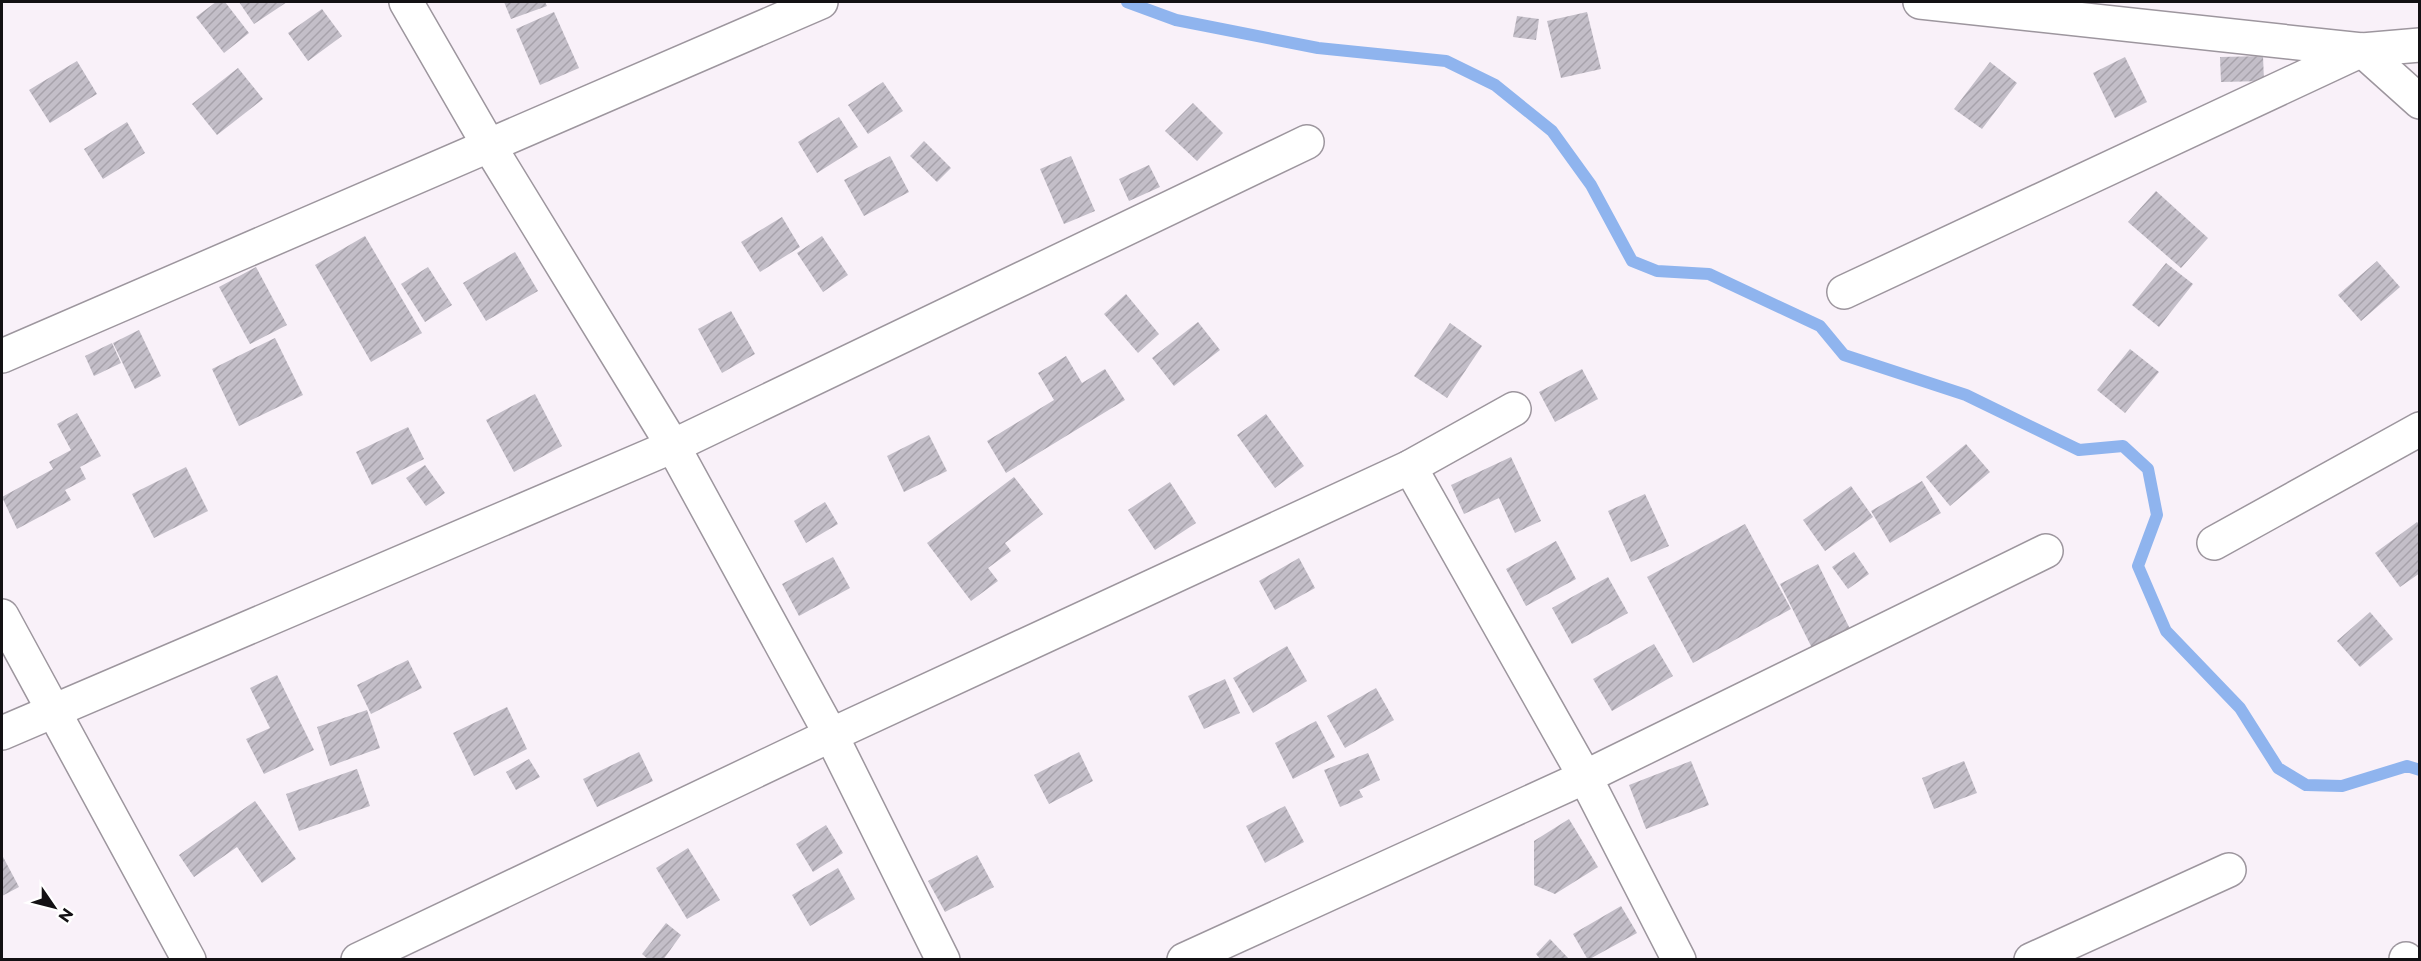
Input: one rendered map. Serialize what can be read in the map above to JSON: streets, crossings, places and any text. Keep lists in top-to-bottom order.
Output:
{
  "north": "bottom right"
}
